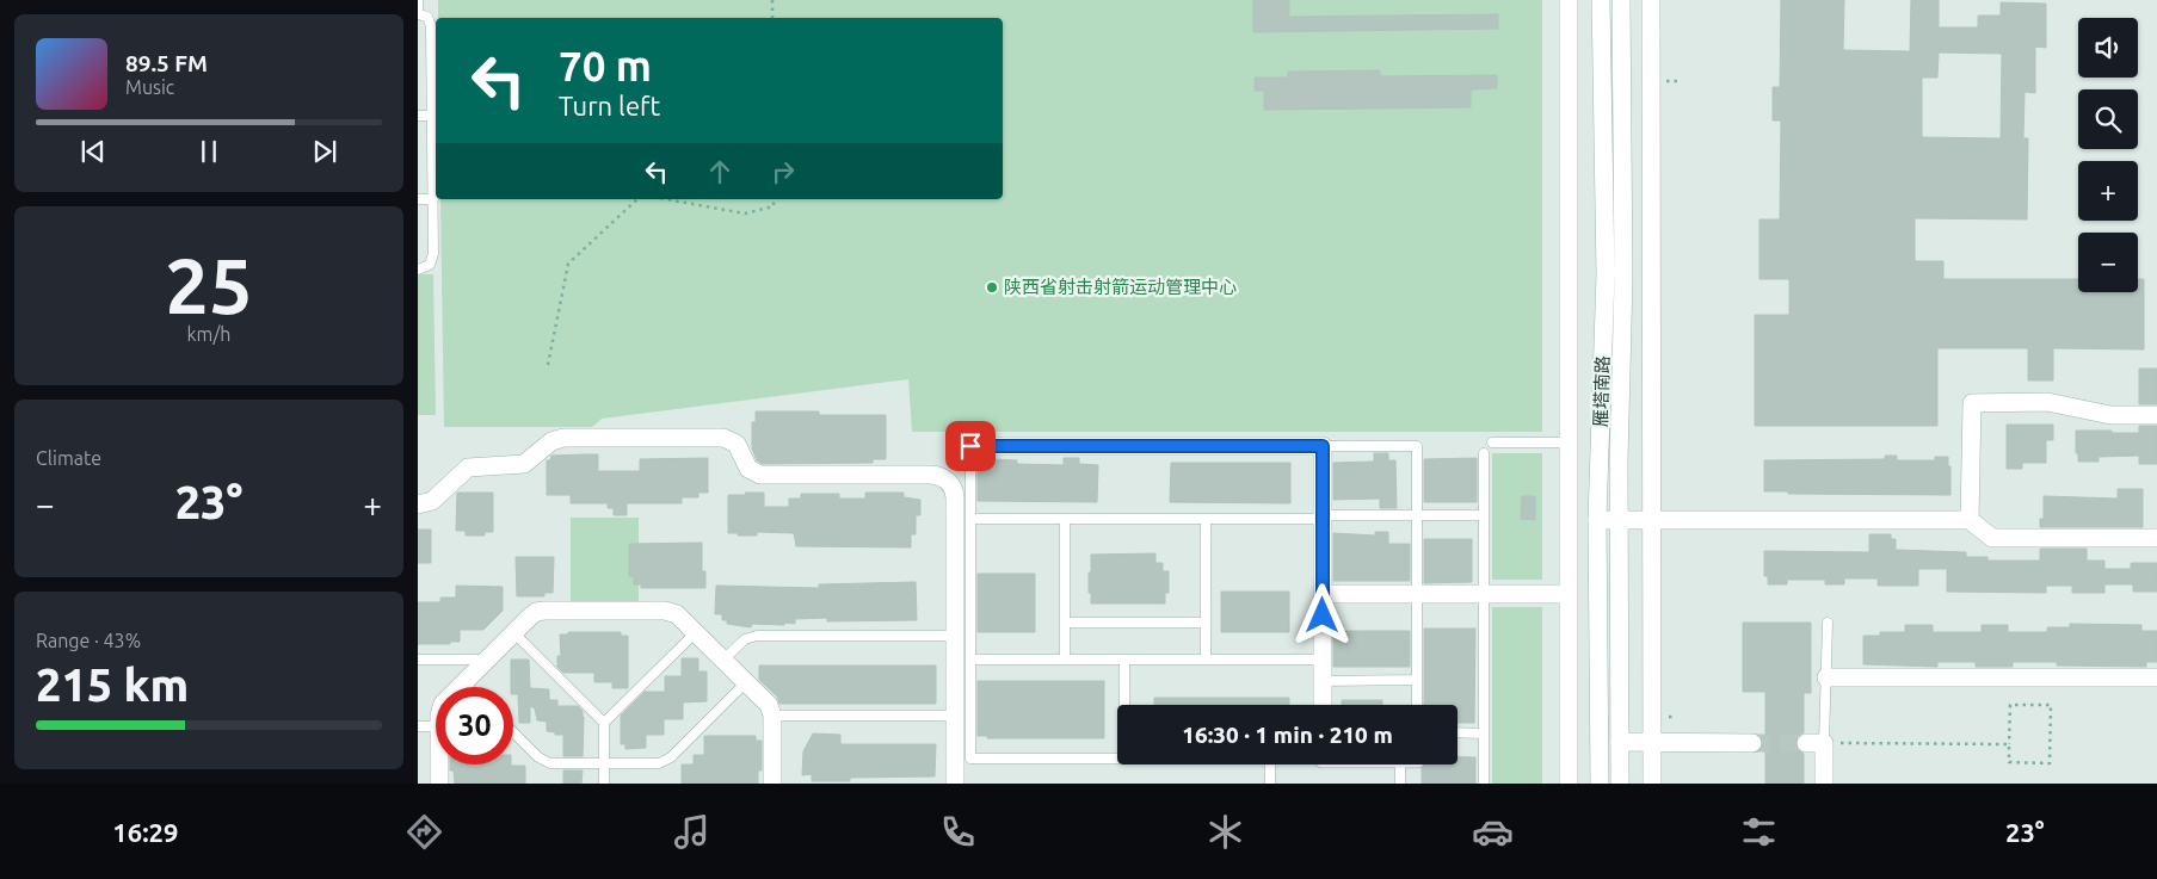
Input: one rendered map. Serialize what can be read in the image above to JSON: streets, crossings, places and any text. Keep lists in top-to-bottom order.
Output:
{
  "streets": {
    "street": ["雁塔南路"]
  },
  "places": ["陕西省射击射箭运动管理中心"],
  "page": {
    "map_buttons": ["+", "−"],
    "turn": ["70 m", "Turn left"],
    "song": ["89.5 FM", "Music"],
    "tile": [
      ["25", "km/h"],
      "Climate",
      ["Range · 43%", "215 km"]
    ],
    "heat": ["−", "23°", "+"],
    "limit": "30",
    "trip": "16:30 · 1 min · 210 m",
    "tabs": ["16:29", "23°"]
  }
}
